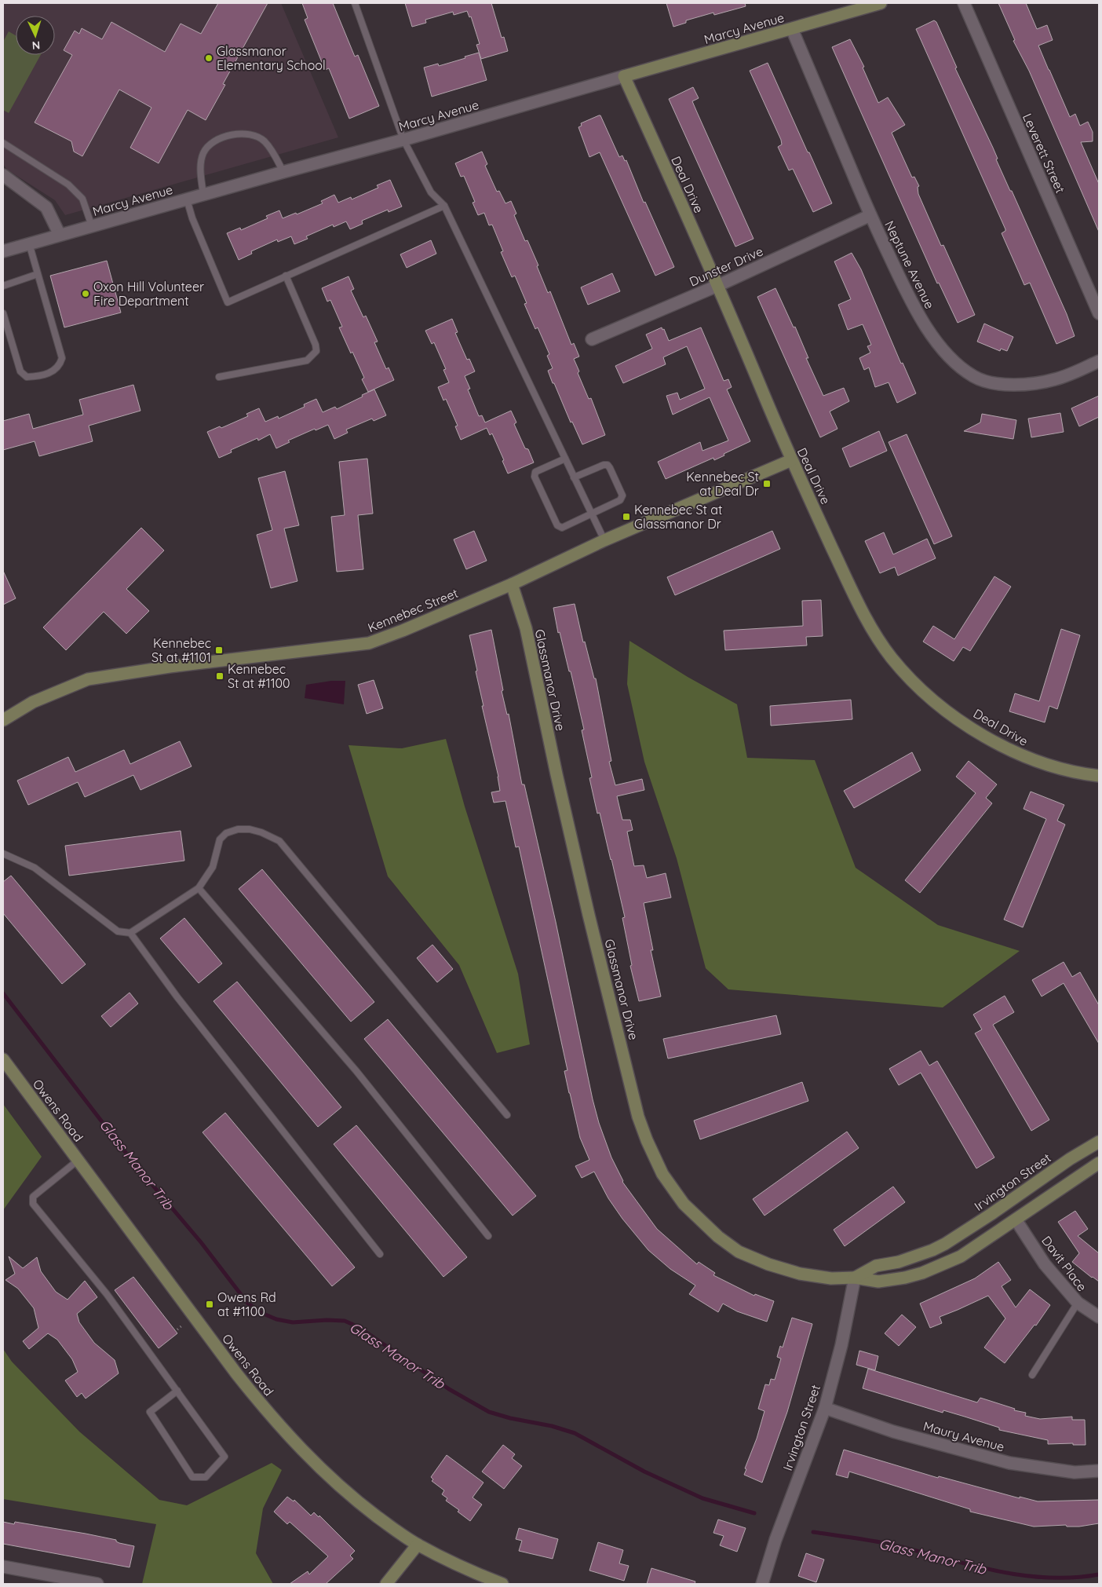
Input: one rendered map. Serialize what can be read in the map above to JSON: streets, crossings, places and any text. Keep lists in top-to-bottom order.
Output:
{
  "streets": {
    "street": [
      "Marcy Avenue",
      "Leverett Street",
      "Deal Drive",
      "Neptune Avenue",
      "Dunster Drive",
      "Kennebec Street",
      "Glassmanor Drive",
      "Owens Road",
      "Irvington Street",
      "Davit Place",
      "Maury Avenue"
    ]
  },
  "crossings": [
    ["Marcy Avenue", "Deal Drive"],
    ["Marcy Avenue", "Neptune Avenue"],
    ["Deal Drive", "Dunster Drive"],
    ["Deal Drive", "Kennebec Street"],
    ["Neptune Avenue", "Dunster Drive"],
    ["Kennebec Street", "Glassmanor Drive"],
    ["Glassmanor Drive", "Irvington Street"],
    ["Irvington Street", "Maury Avenue"]
  ],
  "water": ["Glass Manor Trib"],
  "places": {
    "other": ["Glassmanor Elementary School", "Oxon Hill Volunteer Fire Department"],
    "transit": [
      "Kennebec St at Deal Dr",
      "Kennebec St at Glassmanor Dr",
      "Kennebec St at #1101",
      "Kennebec St at #1100",
      "Owens Rd at #1100"
    ]
  },
  "north": "bottom"
}
